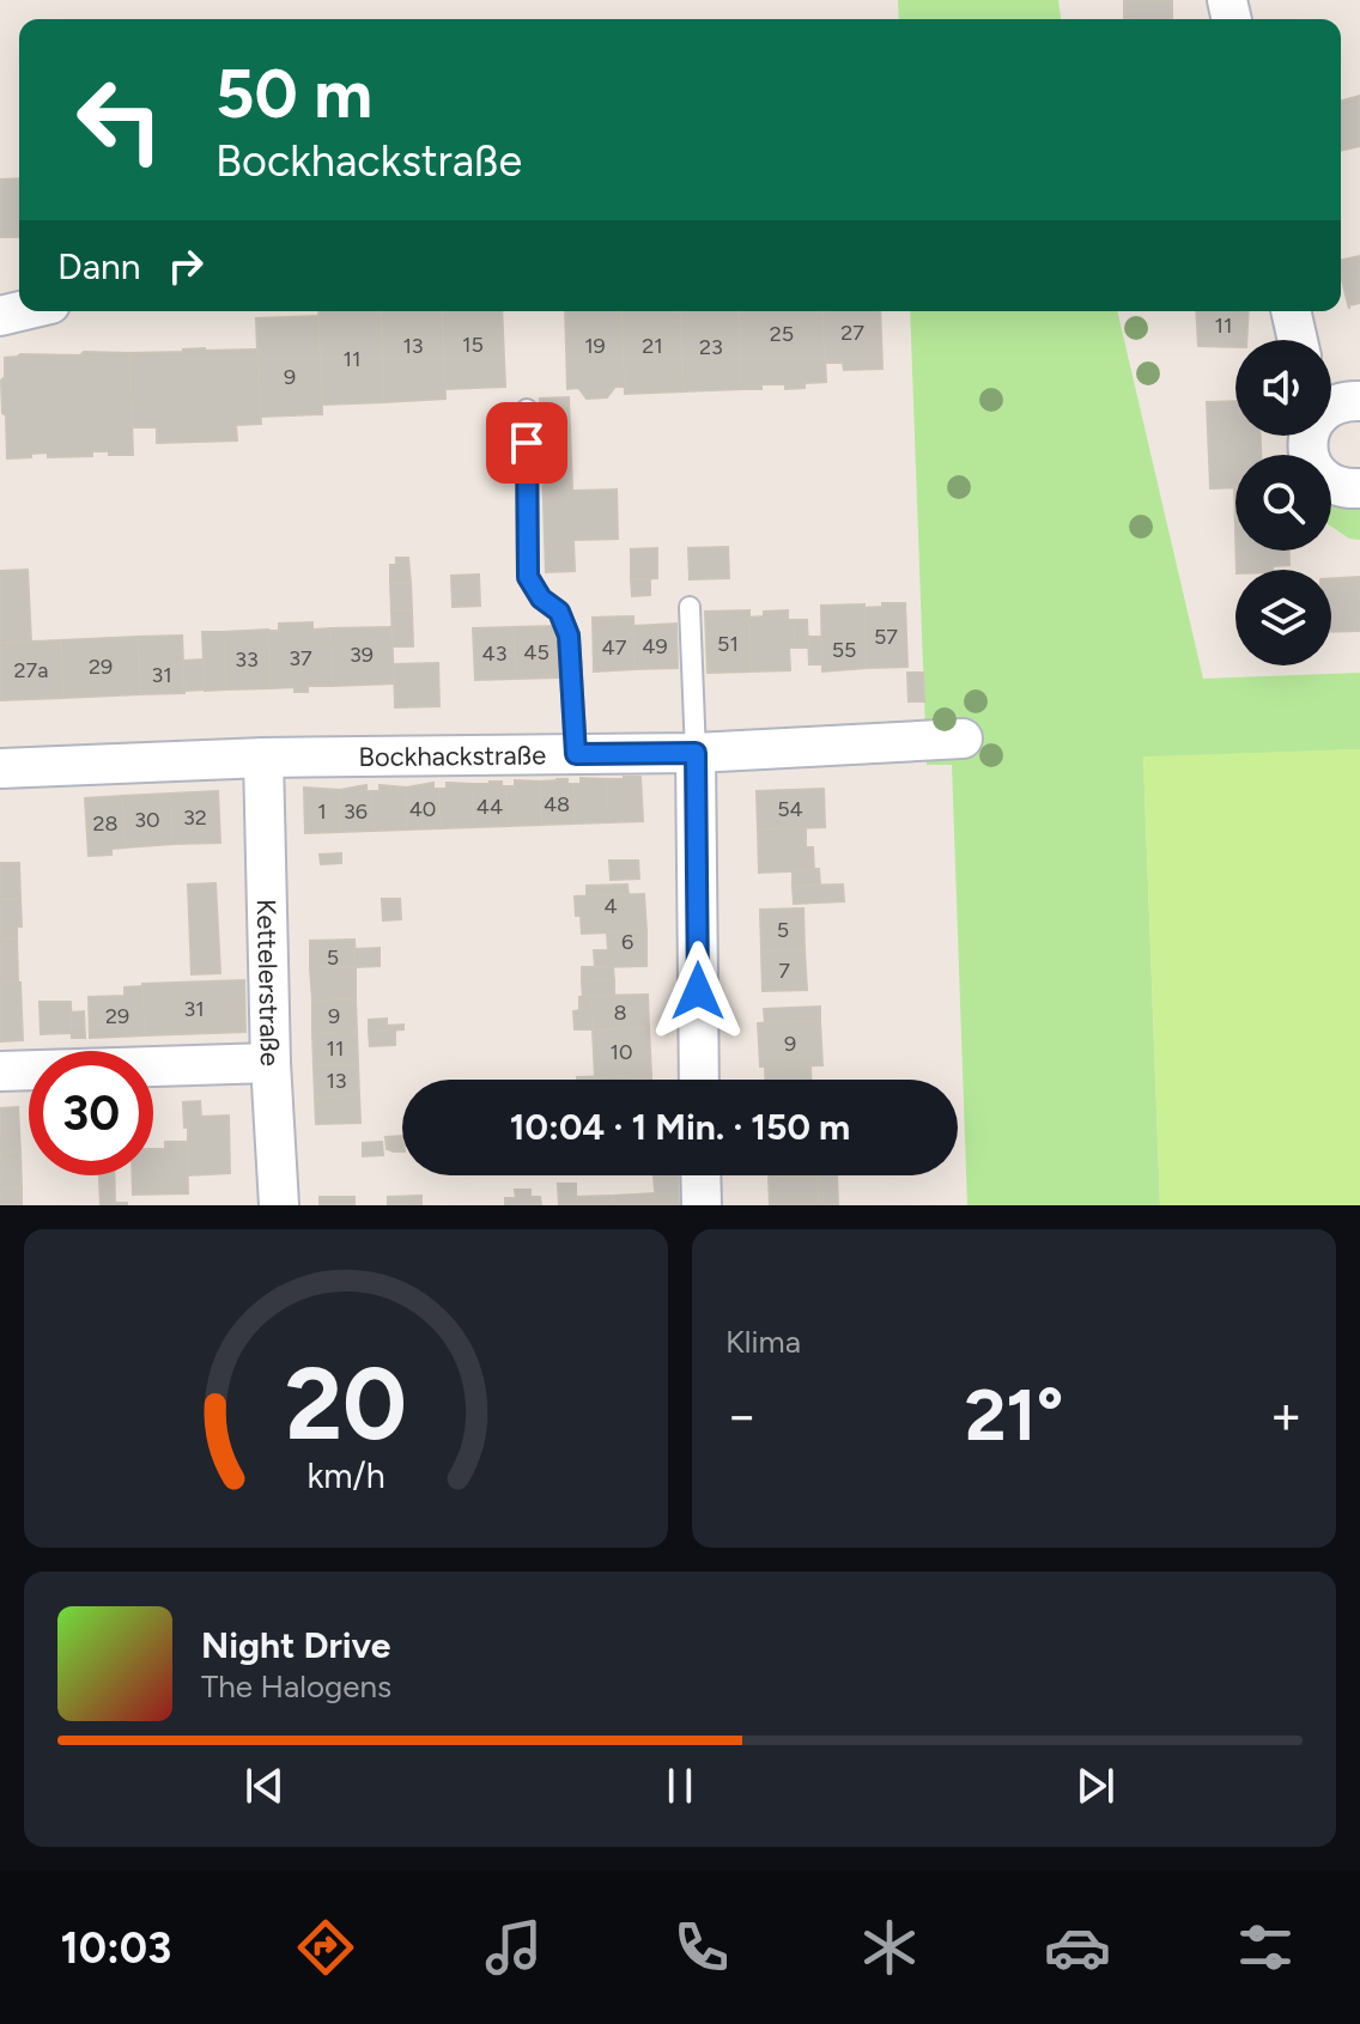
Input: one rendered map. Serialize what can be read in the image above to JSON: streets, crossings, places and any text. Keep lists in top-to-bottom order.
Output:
{
  "streets": {
    "street": ["Bockhackstraße", "Kettelerstraße"]
  },
  "crossings": [
    ["Bockhackstraße", "Kettelerstraße"]
  ],
  "house_numbers": [
    "11",
    "27",
    "25",
    "15",
    "13",
    "19",
    "21",
    "23",
    "11",
    "9",
    "57",
    "51",
    "49",
    "47",
    "55",
    "45",
    "43",
    "39",
    "37",
    "33",
    "29",
    "27a",
    "31",
    "48",
    "44",
    "40",
    "54",
    "1",
    "36",
    "32",
    "30",
    "28",
    "4",
    "5",
    "6",
    "5",
    "7",
    "31",
    "8",
    "29",
    "9",
    "9",
    "11",
    "10",
    "13"
  ],
  "page": {
    "turn": ["50 m", "Bockhackstraße"],
    "then": "Dann",
    "limit": "30",
    "trip": "10:04 · 1 Min. · 150 m",
    "tile": "Klima",
    "heat": ["−", "21°", "+"],
    "song": ["Night Drive", "The Halogens"],
    "tabs": "10:03",
    "gauge": ["20", "km/h"]
  }
}
